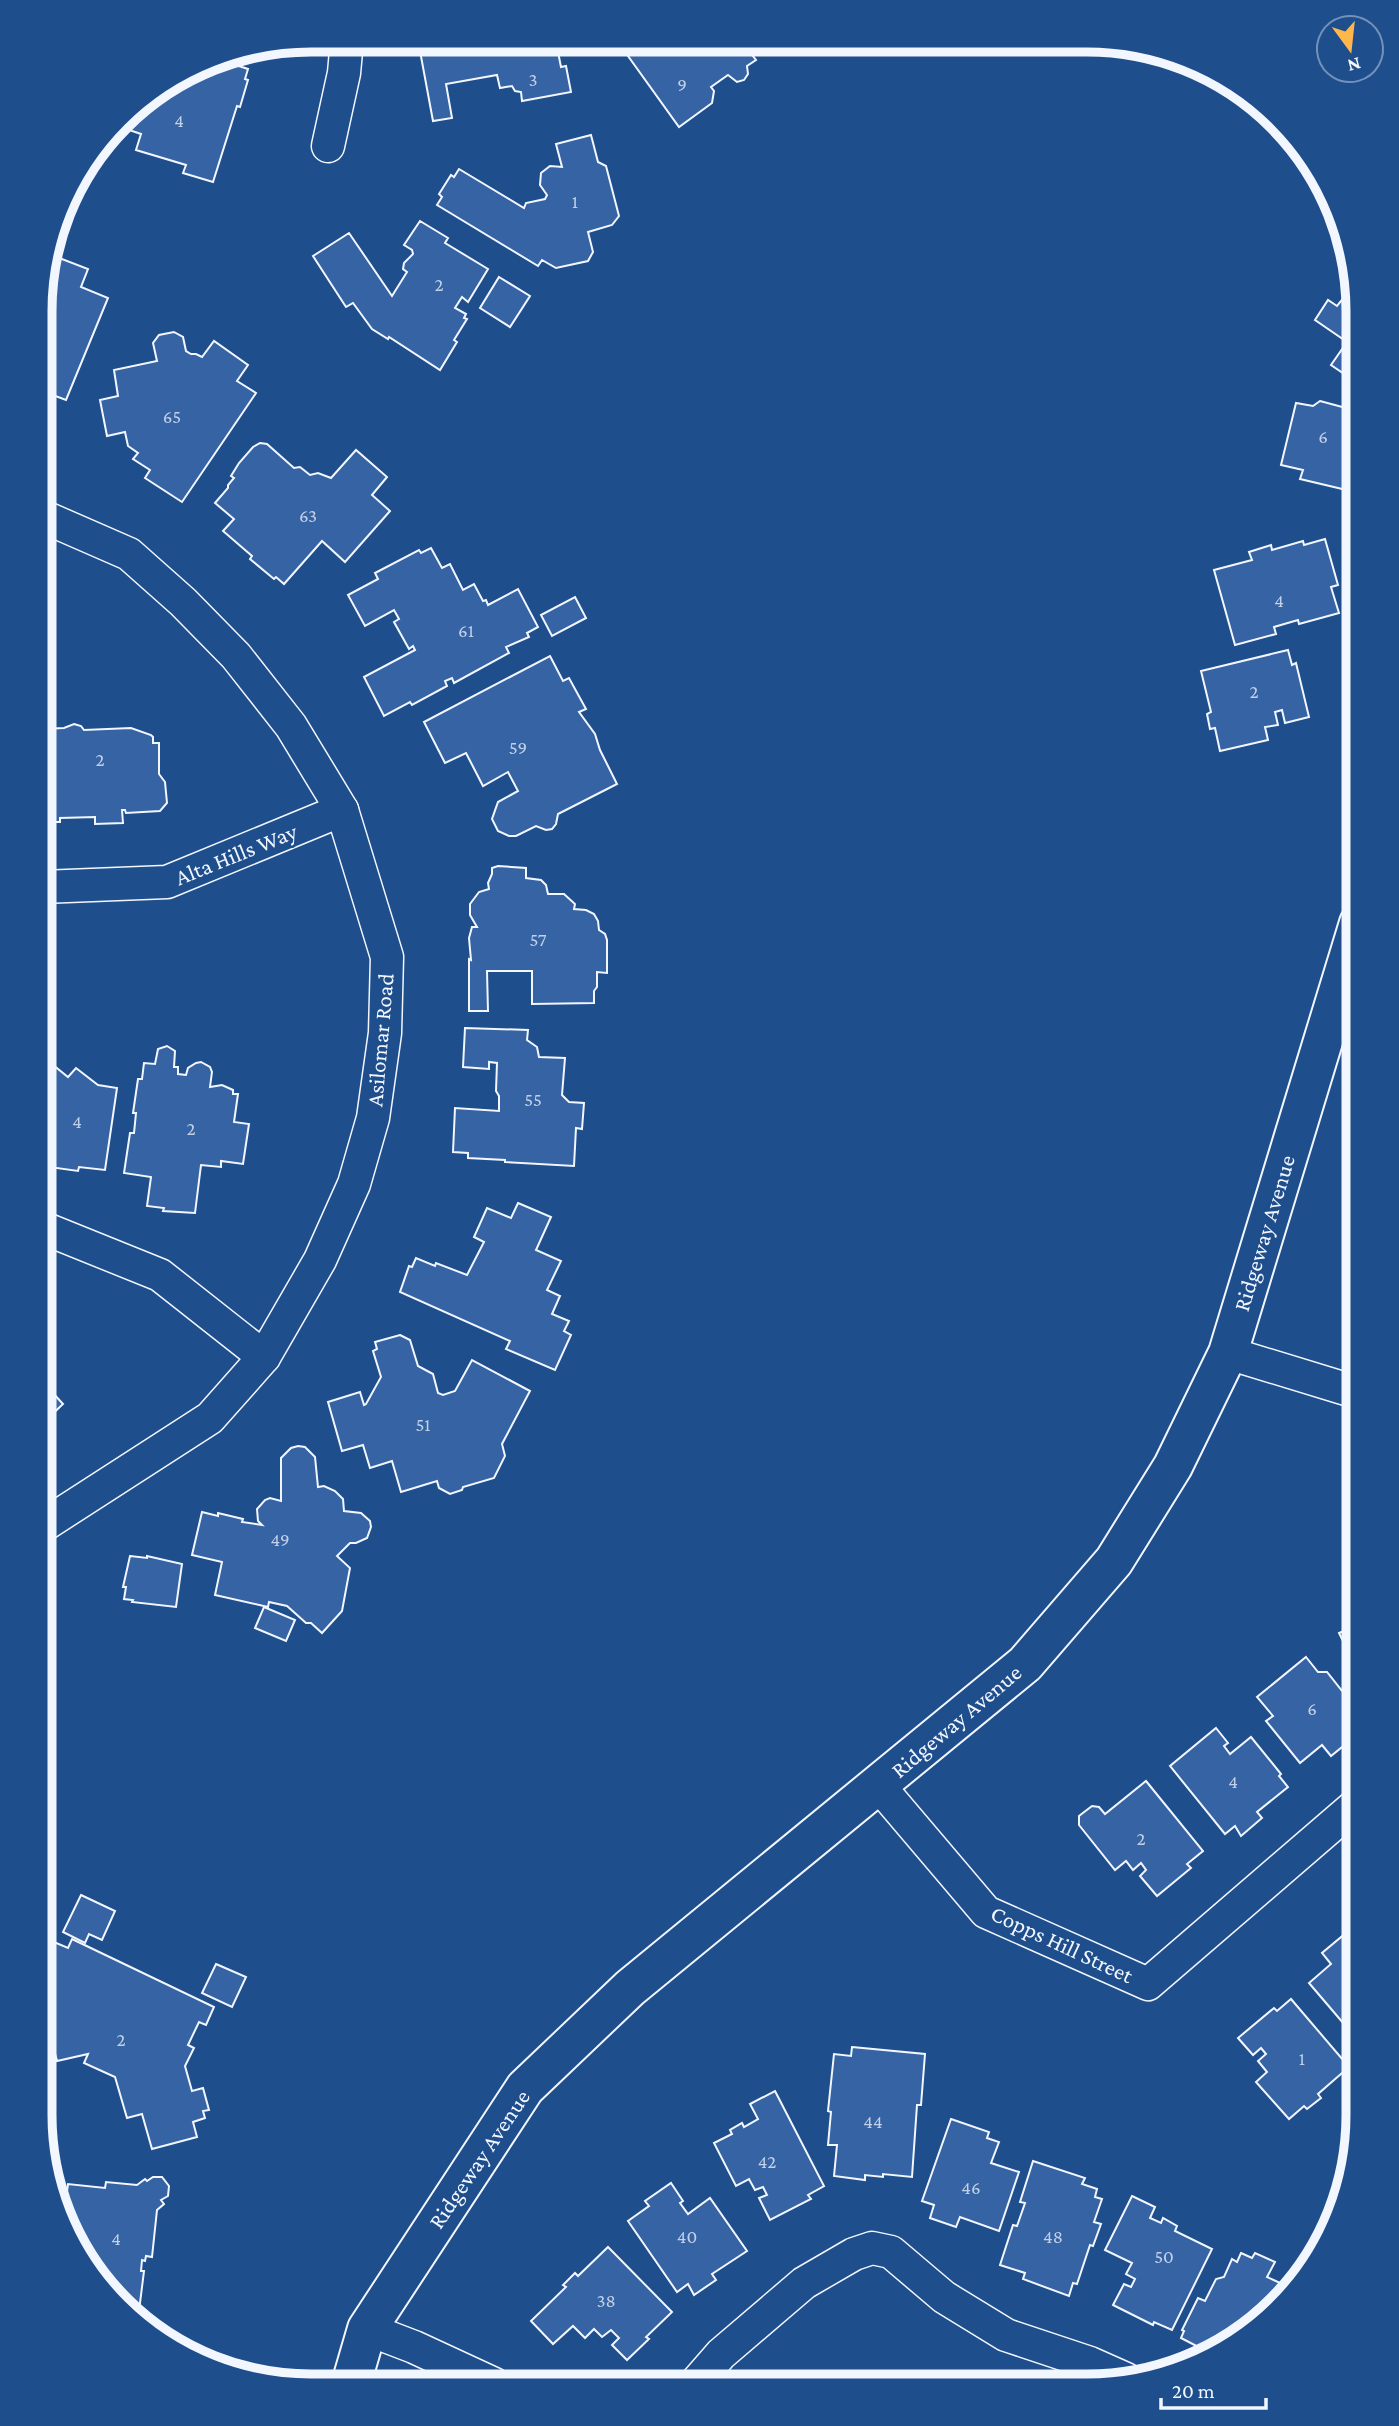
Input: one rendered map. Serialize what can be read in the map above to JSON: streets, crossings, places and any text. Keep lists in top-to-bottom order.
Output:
{
  "streets": {
    "street": [
      "Alta Hills Way",
      "Asilomar Road",
      "Ridgeway Avenue",
      "Copps Hill Street"
    ]
  },
  "crossings": [
    ["Alta Hills Way", "Asilomar Road"],
    ["Ridgeway Avenue", "Copps Hill Street"]
  ],
  "house_numbers": [
    "3",
    "9",
    "4",
    "1",
    "2",
    "65",
    "6",
    "63",
    "4",
    "61",
    "2",
    "59",
    "2",
    "57",
    "55",
    "4",
    "2",
    "51",
    "49",
    "6",
    "4",
    "2",
    "2",
    "1",
    "44",
    "42",
    "46",
    "40",
    "48",
    "4",
    "50",
    "38"
  ],
  "scale_bar": "20 m",
  "north": "bottom"
}
